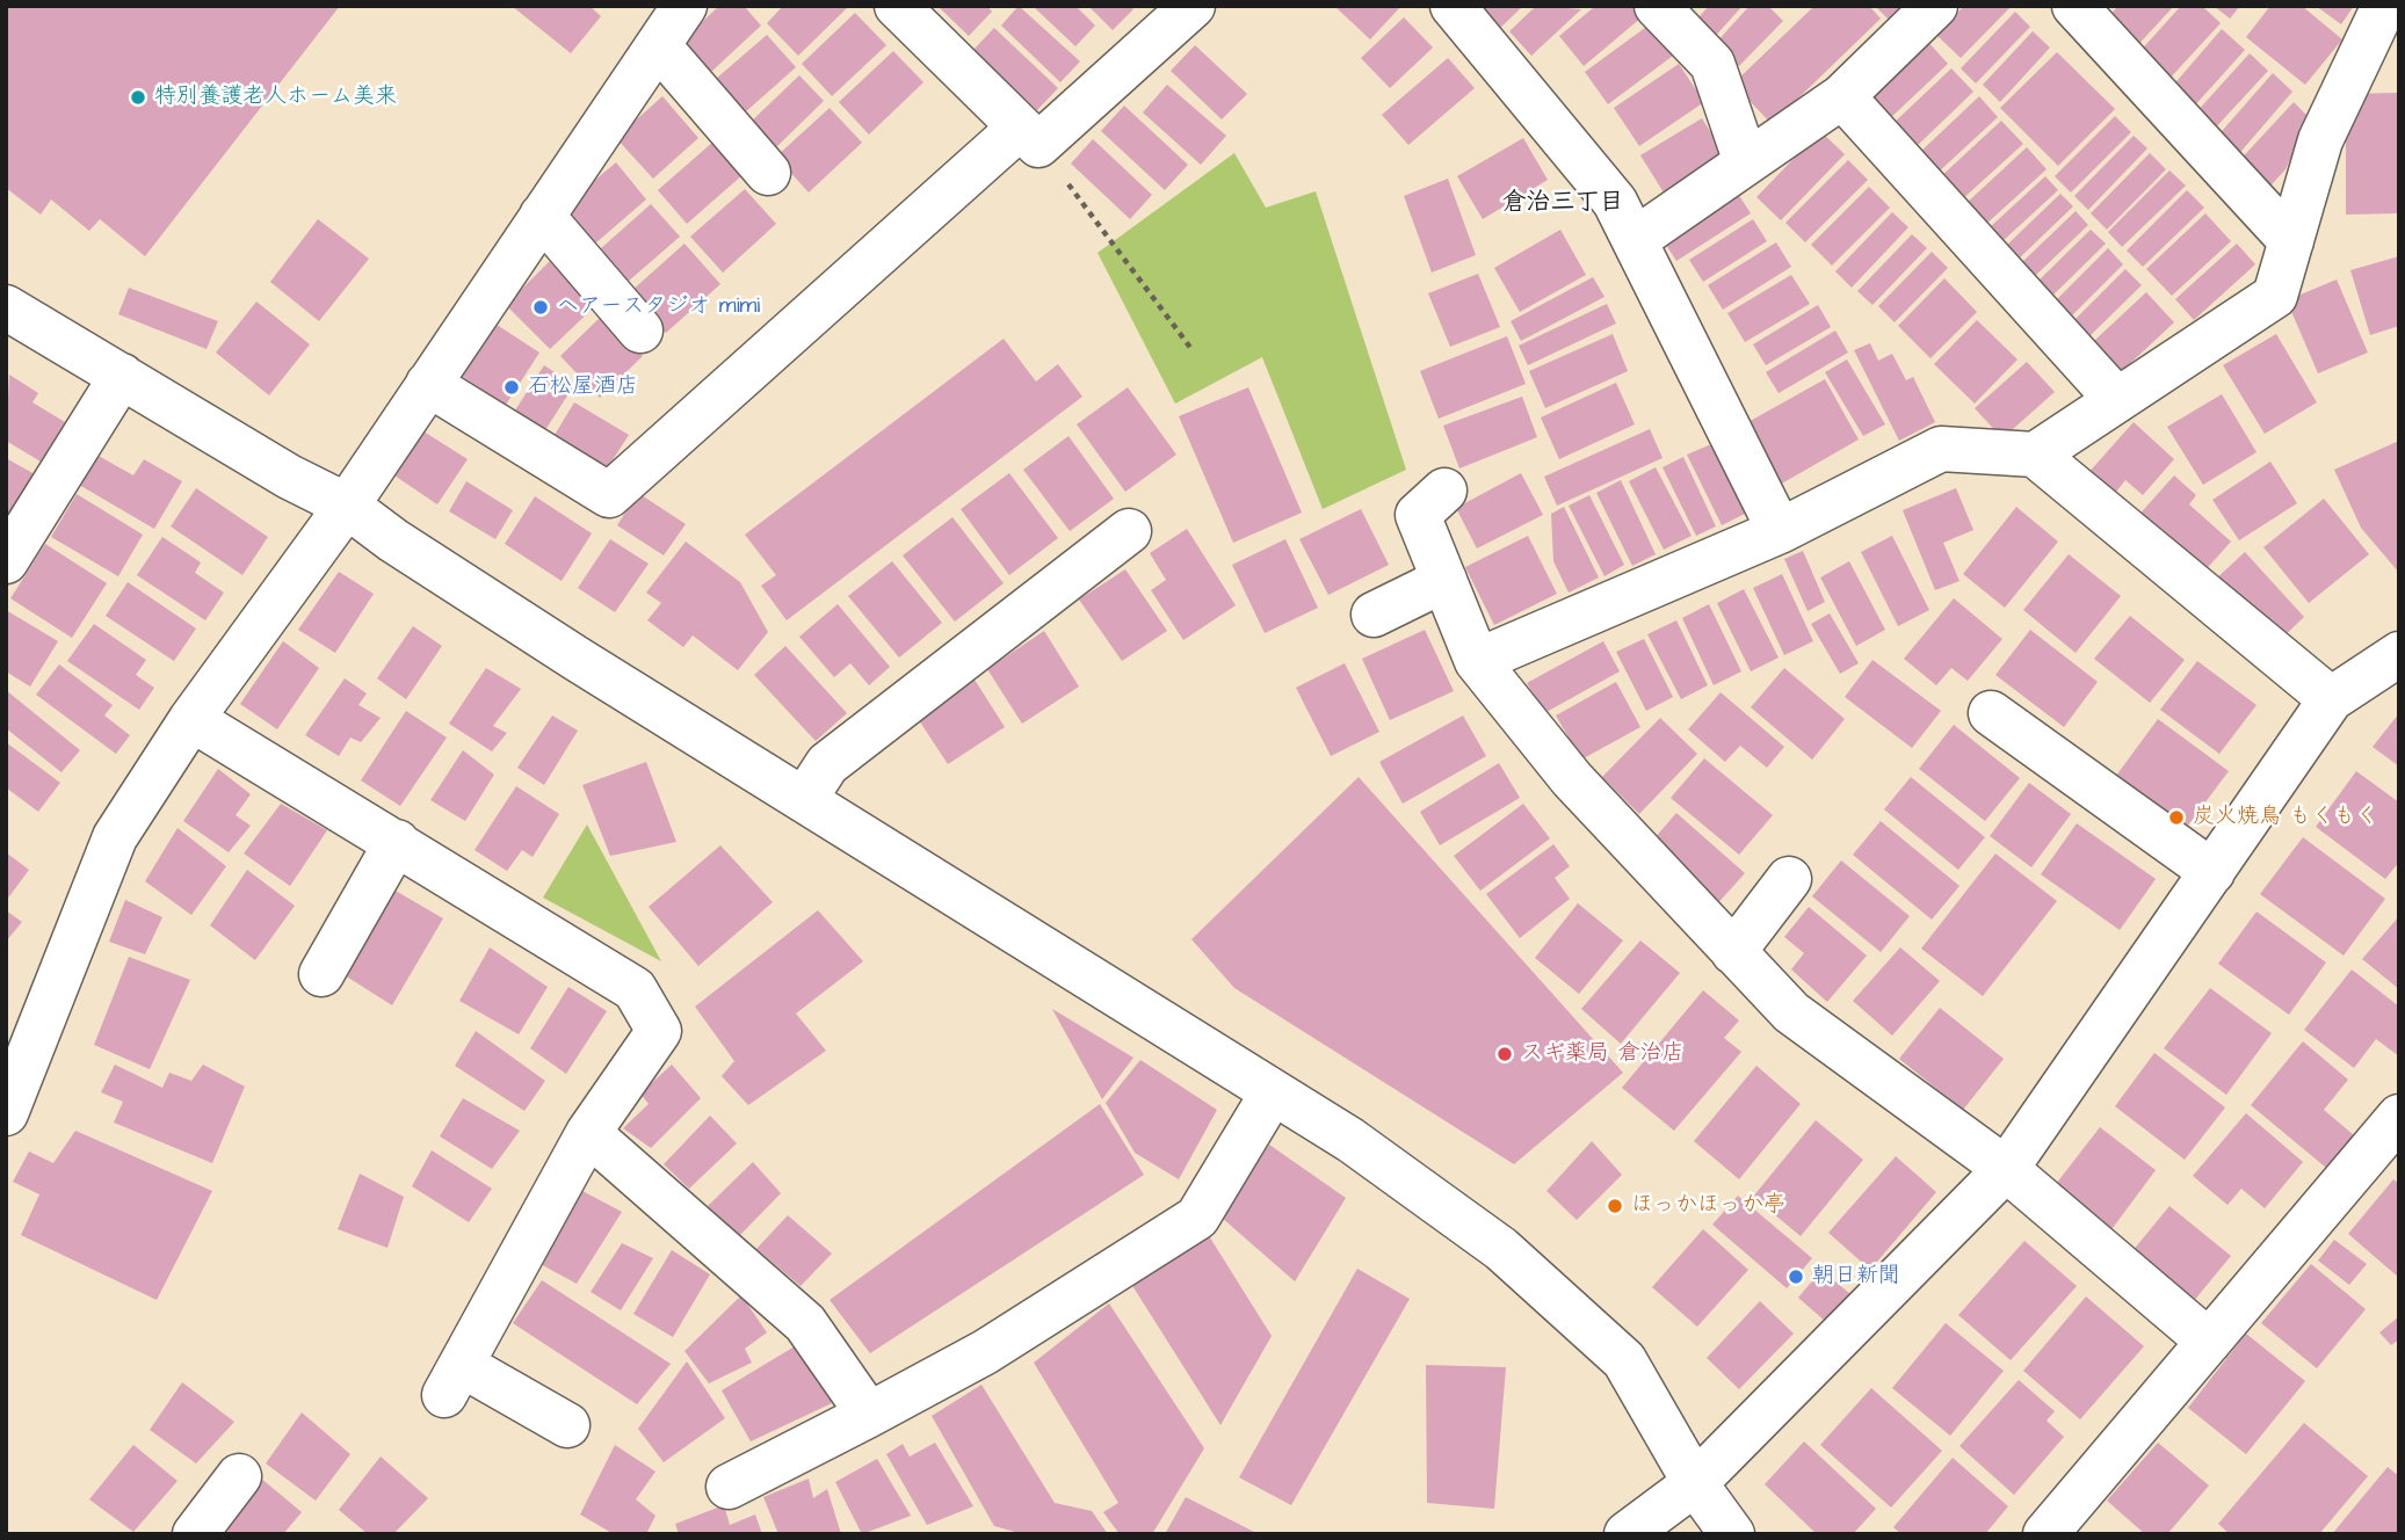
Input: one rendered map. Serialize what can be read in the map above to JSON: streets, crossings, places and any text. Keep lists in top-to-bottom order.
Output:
{
  "districts": ["倉治三丁目"],
  "places": [
    "特別養護老人ホーム美来",
    "ヘアースタジオ mimi",
    "石松屋酒店",
    "炭火焼鳥 もくもく",
    "スギ薬局 倉治店",
    "ほっかほっか亭",
    "朝日新聞"
  ]
}
